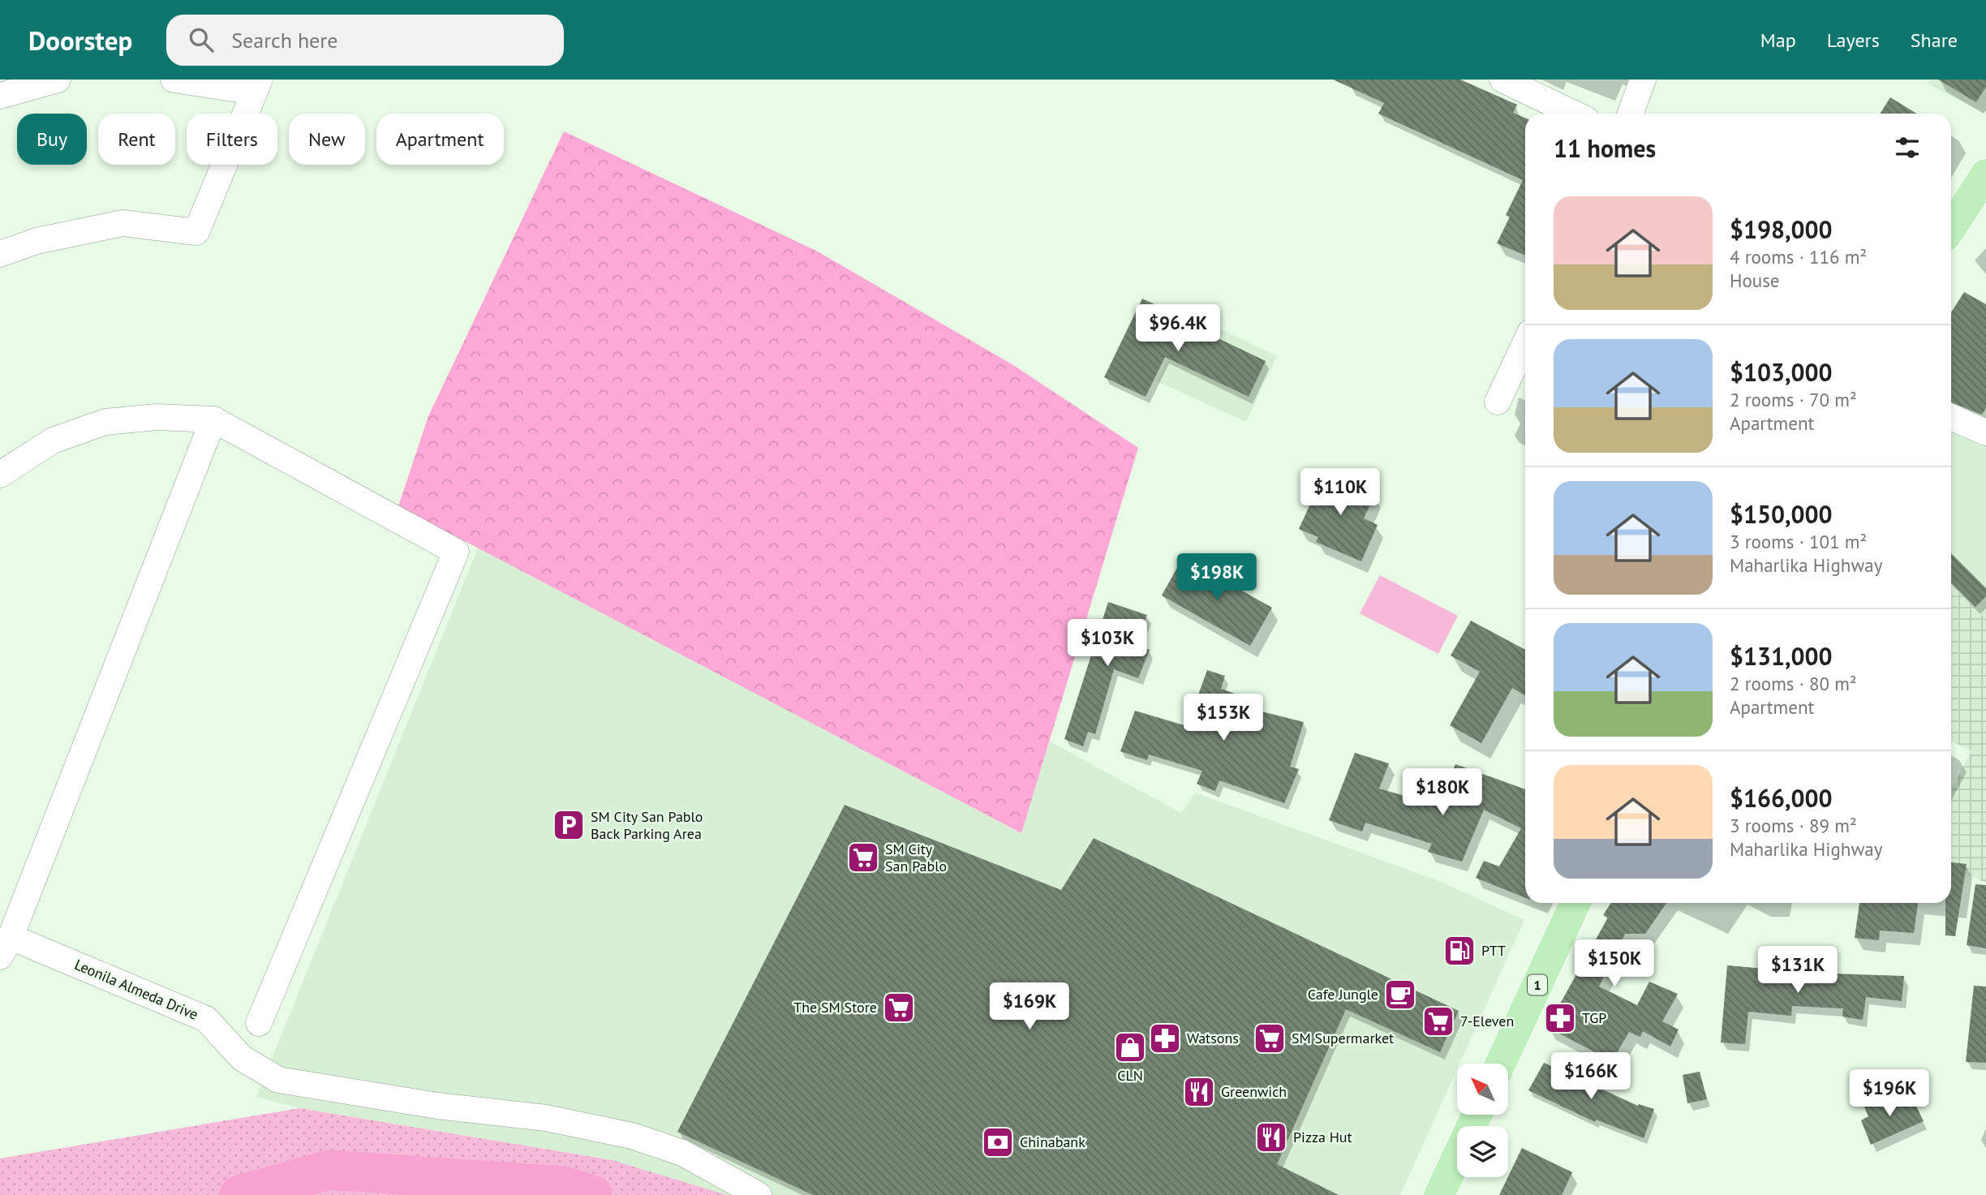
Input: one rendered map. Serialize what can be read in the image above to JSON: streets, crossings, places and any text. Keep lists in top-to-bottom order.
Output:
{
  "streets": {
    "main road": ["1"],
    "street": ["Leonila Almeda Drive"]
  },
  "places": {
    "parking": ["SM City San Pablo Back Parking Area"],
    "supermarket": [
      "SM City San Pablo",
      "The SM Store",
      "7-Eleven",
      "SM Supermarket"
    ],
    "fuel station": ["PTT"],
    "cafe": ["Cafe Jungle"],
    "pharmacy": ["TGP", "Watsons"],
    "shop": ["CLN"],
    "restaurant": ["Greenwich", "Pizza Hut"],
    "bank": ["Chinabank"]
  },
  "north": "top left",
  "page": {
    "header": "Doorstep",
    "search": "Search here",
    "nav": ["Map", "Layers", "Share"],
    "chip": [
      "Buy",
      "Rent",
      "Filters",
      "New",
      "Apartment"
    ],
    "heading": "11 homes",
    "list": [
      {
        "name": "$198,000",
        "note": "4 rooms · 116 m² · House"
      },
      {
        "name": "$103,000",
        "note": "2 rooms · 70 m² · Apartment"
      },
      {
        "name": "$150,000",
        "note": "3 rooms · 101 m² · Maharlika Highway"
      },
      {
        "name": "$131,000",
        "note": "2 rooms · 80 m² · Apartment"
      },
      {
        "name": "$166,000",
        "note": "3 rooms · 89 m² · Maharlika Highway"
      }
    ],
    "price": [
      "$96.4K",
      "$110K",
      "$198K",
      "$103K",
      "$153K",
      "$180K",
      "$150K",
      "$131K",
      "$169K",
      "$166K",
      "$196K"
    ]
  }
}
